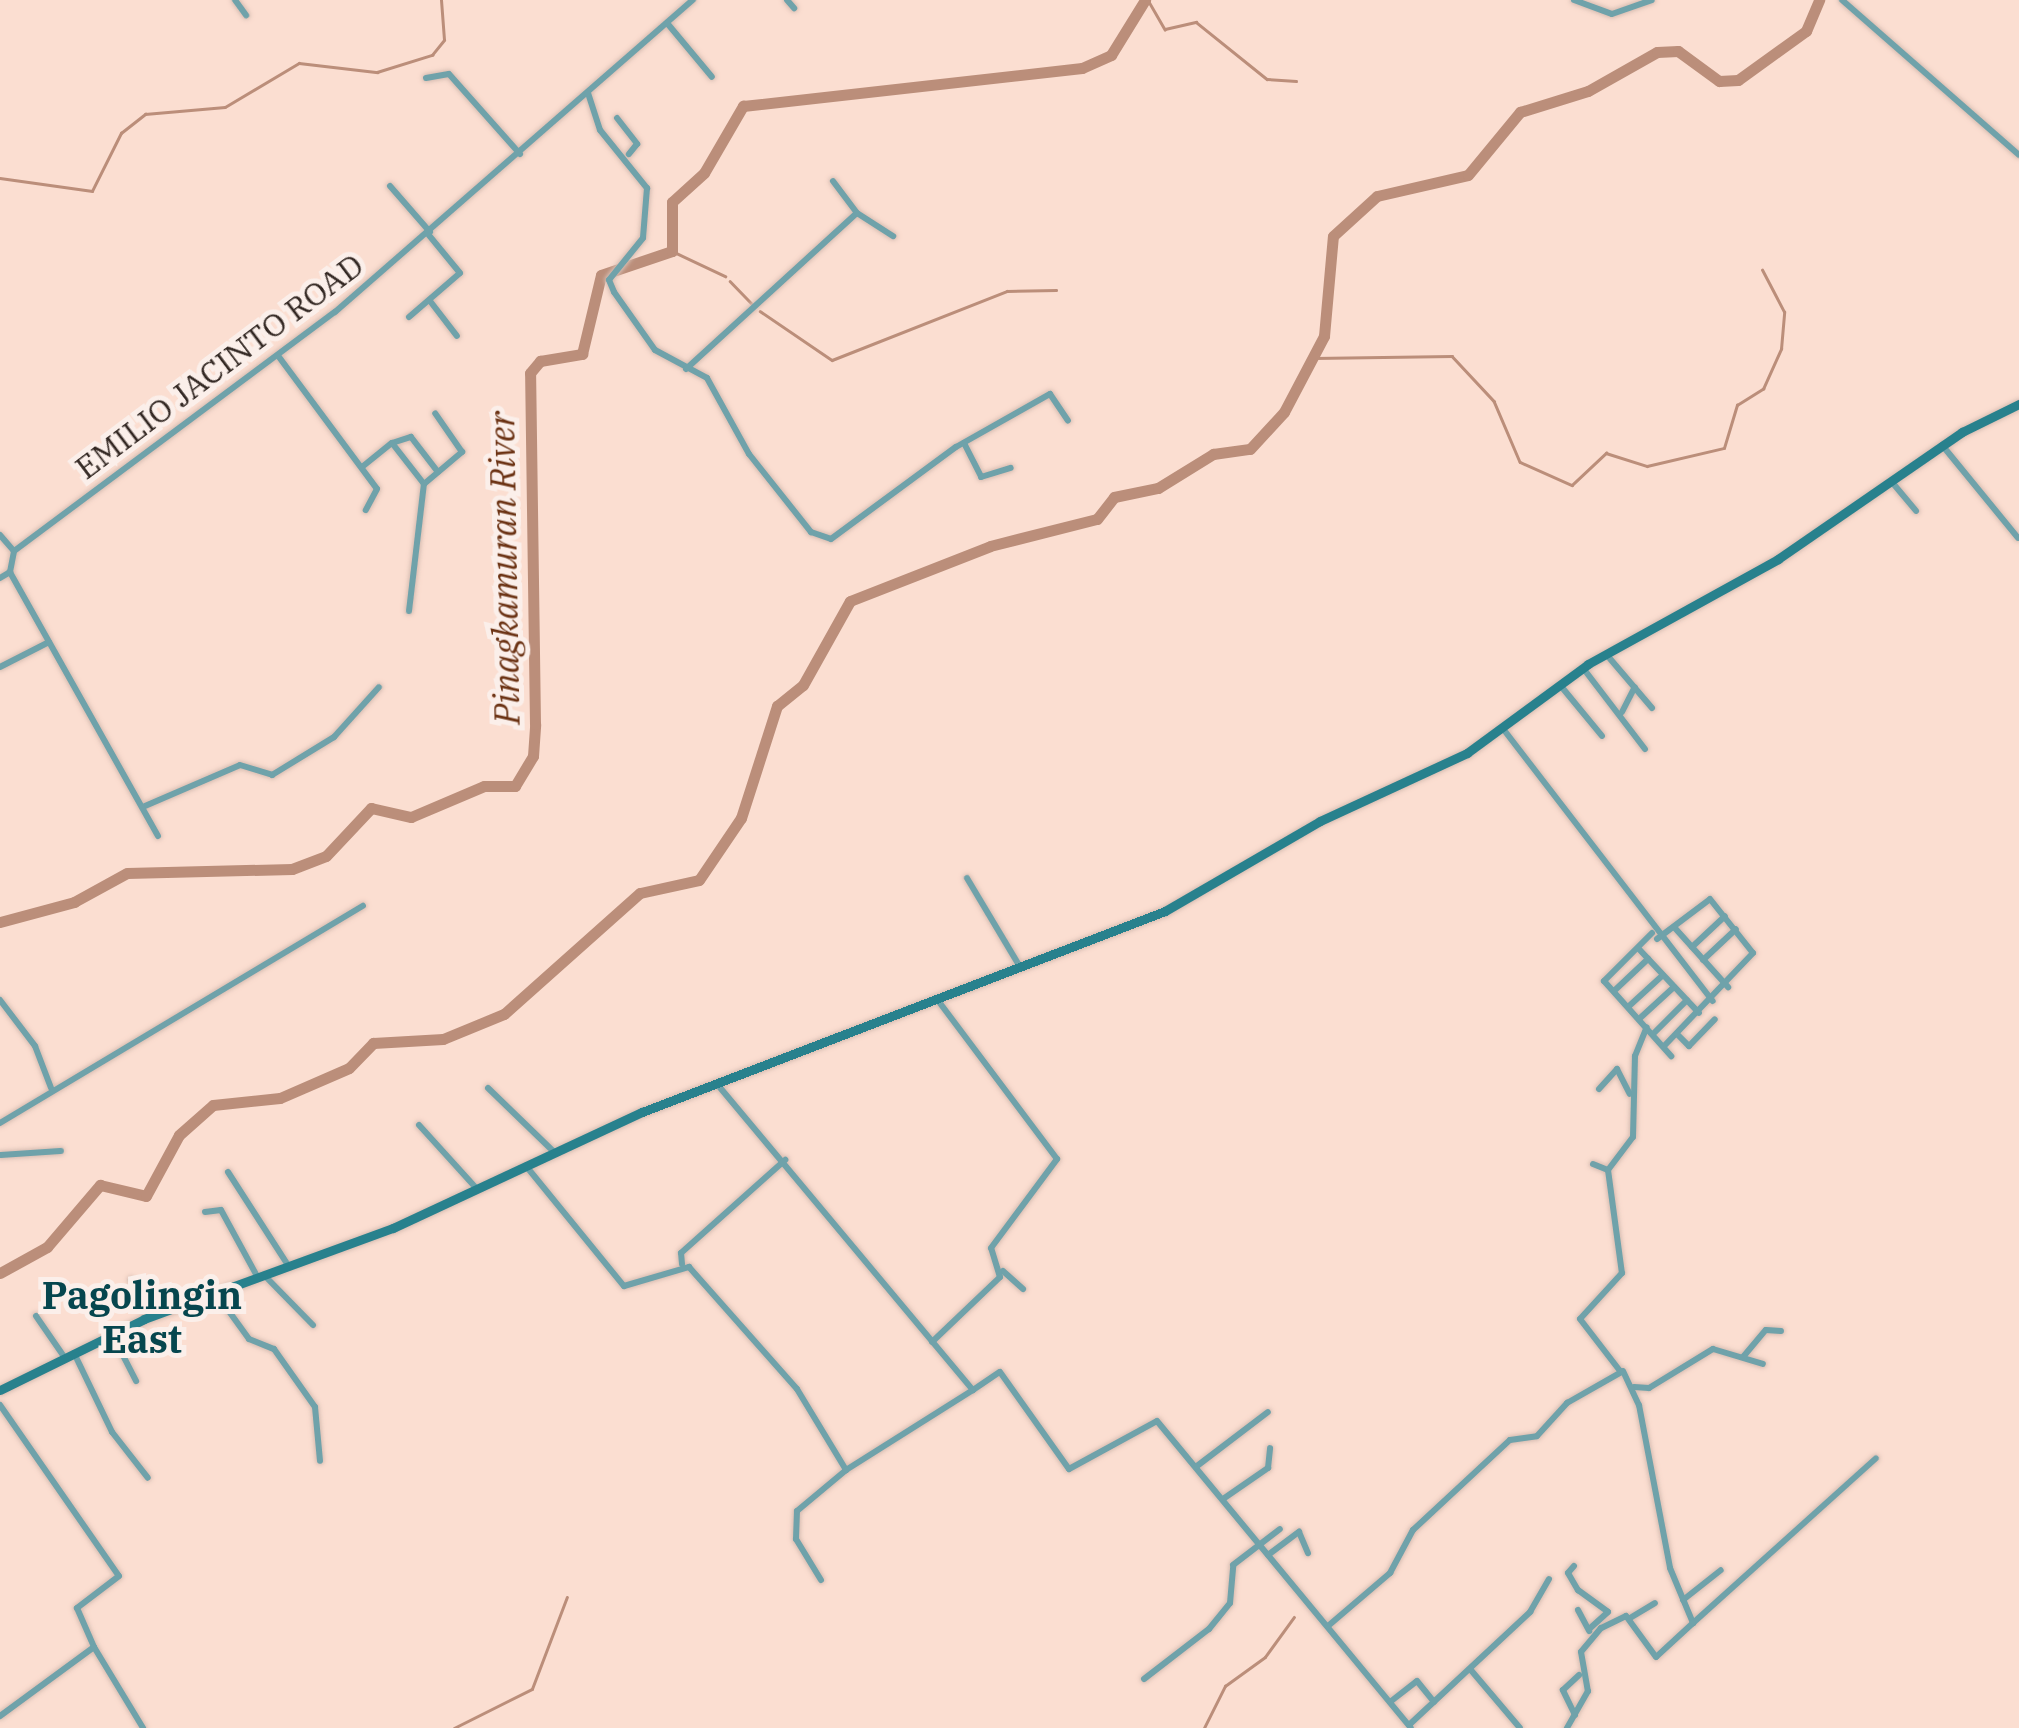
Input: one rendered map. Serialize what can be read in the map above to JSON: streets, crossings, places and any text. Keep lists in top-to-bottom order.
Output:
{
  "streets": {
    "street": ["EMILIO JACINTO ROAD"]
  },
  "districts": ["Pagolingin East"],
  "water": ["Pinagkamuran River"]
}
